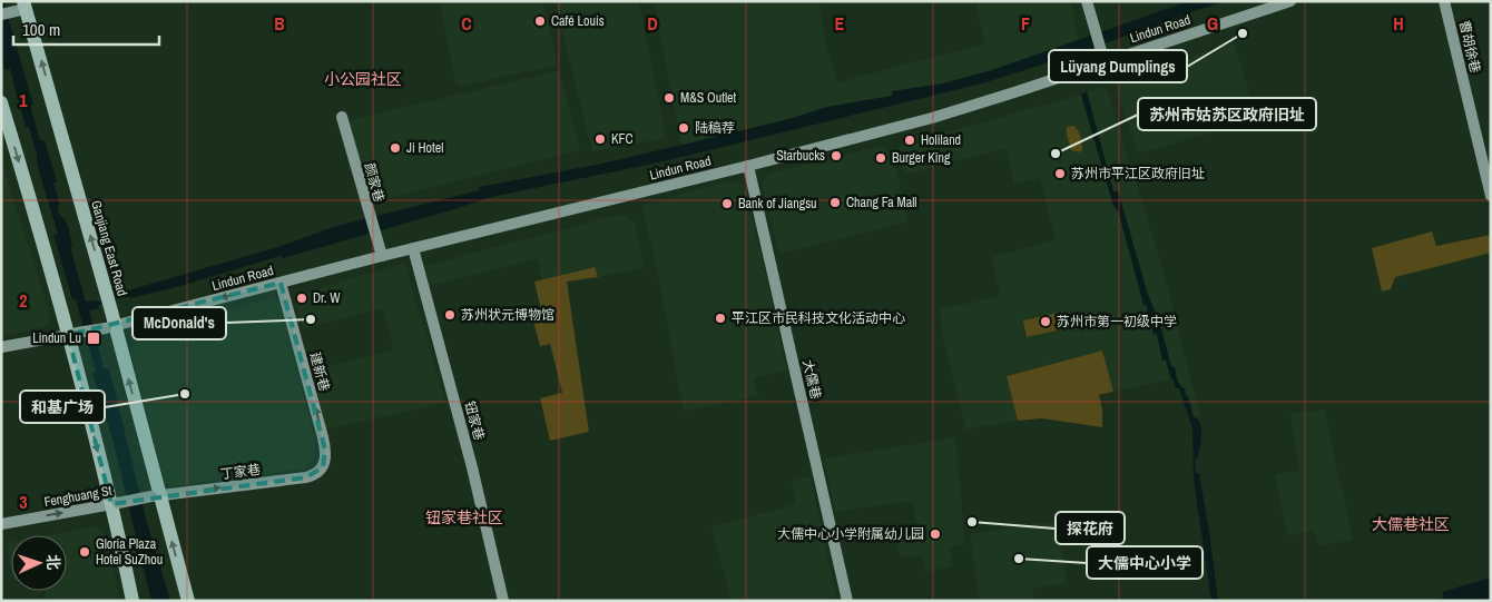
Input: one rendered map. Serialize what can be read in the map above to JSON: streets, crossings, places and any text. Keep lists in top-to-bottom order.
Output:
{
  "streets": {
    "main road": [
      "Lindun Road",
      "曹胡徐巷",
      "颜家巷",
      "Ganjiang East Road",
      "建新巷",
      "大儒巷",
      "钮家巷",
      "丁家巷",
      "Fenghuang St"
    ]
  },
  "crossings": [
    ["Lindun Road", "颜家巷"],
    ["Lindun Road", "Ganjiang East Road"],
    ["Lindun Road", "建新巷"],
    ["Lindun Road", "大儒巷"],
    ["Lindun Road", "钮家巷"],
    ["Ganjiang East Road", "丁家巷"],
    ["Ganjiang East Road", "Fenghuang St"],
    ["建新巷", "丁家巷"],
    ["丁家巷", "Fenghuang St"]
  ],
  "one_way": ["建新巷", "丁家巷", "Fenghuang St"],
  "districts": ["小公园社区", "钮家巷社区", "大儒巷社区"],
  "places": {
    "other": [
      "Café Louis",
      "Lüyang Dumplings",
      "M&S Outlet",
      "陆稿荐",
      "KFC",
      "Holiland",
      "Ji Hotel",
      "苏州市姑苏区政府旧址",
      "Starbucks",
      "Burger King",
      "苏州市平江区政府旧址",
      "Chang Fa Mall",
      "Bank of Jiangsu",
      "Dr. W",
      "苏州状元博物馆",
      "平江区市民科技文化活动中心",
      "McDonald's",
      "苏州市第一初级中学",
      "和基广场",
      "探花府",
      "大儒中心小学附属幼儿园",
      "Gloria Plaza Hotel SuZhou",
      "大儒中心小学"
    ],
    "transit": ["Lindun Lu"]
  },
  "scale_bar": "100 m",
  "north": "right",
  "grid": {
    "columns": [
      "B",
      "C",
      "D",
      "E",
      "F",
      "G",
      "H"
    ],
    "rows": ["1", "2", "3"]
  }
}
